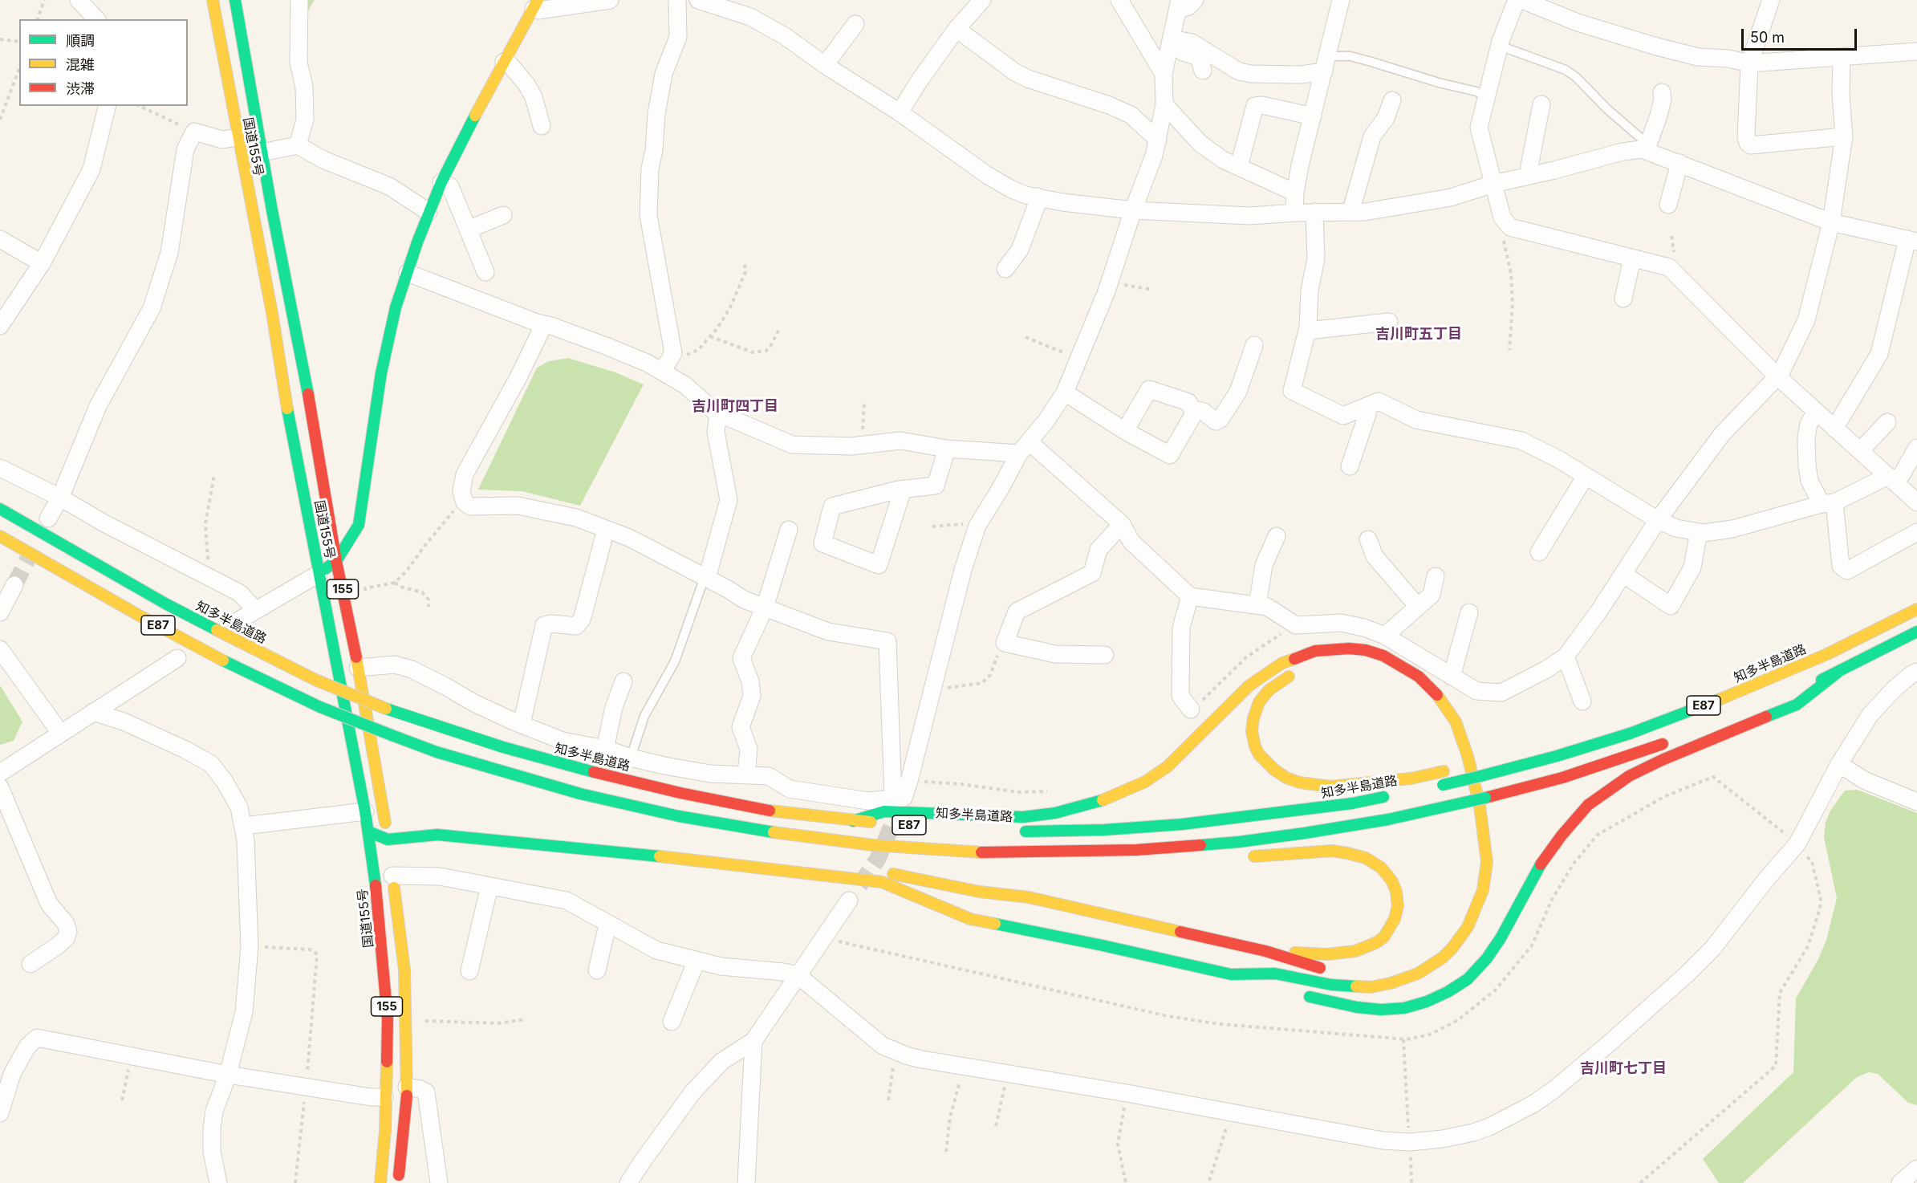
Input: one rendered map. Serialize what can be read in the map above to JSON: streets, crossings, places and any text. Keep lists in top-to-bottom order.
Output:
{
  "streets": {
    "main road": [
      "国道155号",
      "155",
      "知多半島道路",
      "E87"
    ]
  },
  "districts": ["吉川町五丁目", "吉川町四丁目", "吉川町七丁目"],
  "legend": ["順調", "混雑", "渋滞"],
  "scale_bar": "50 m"
}
